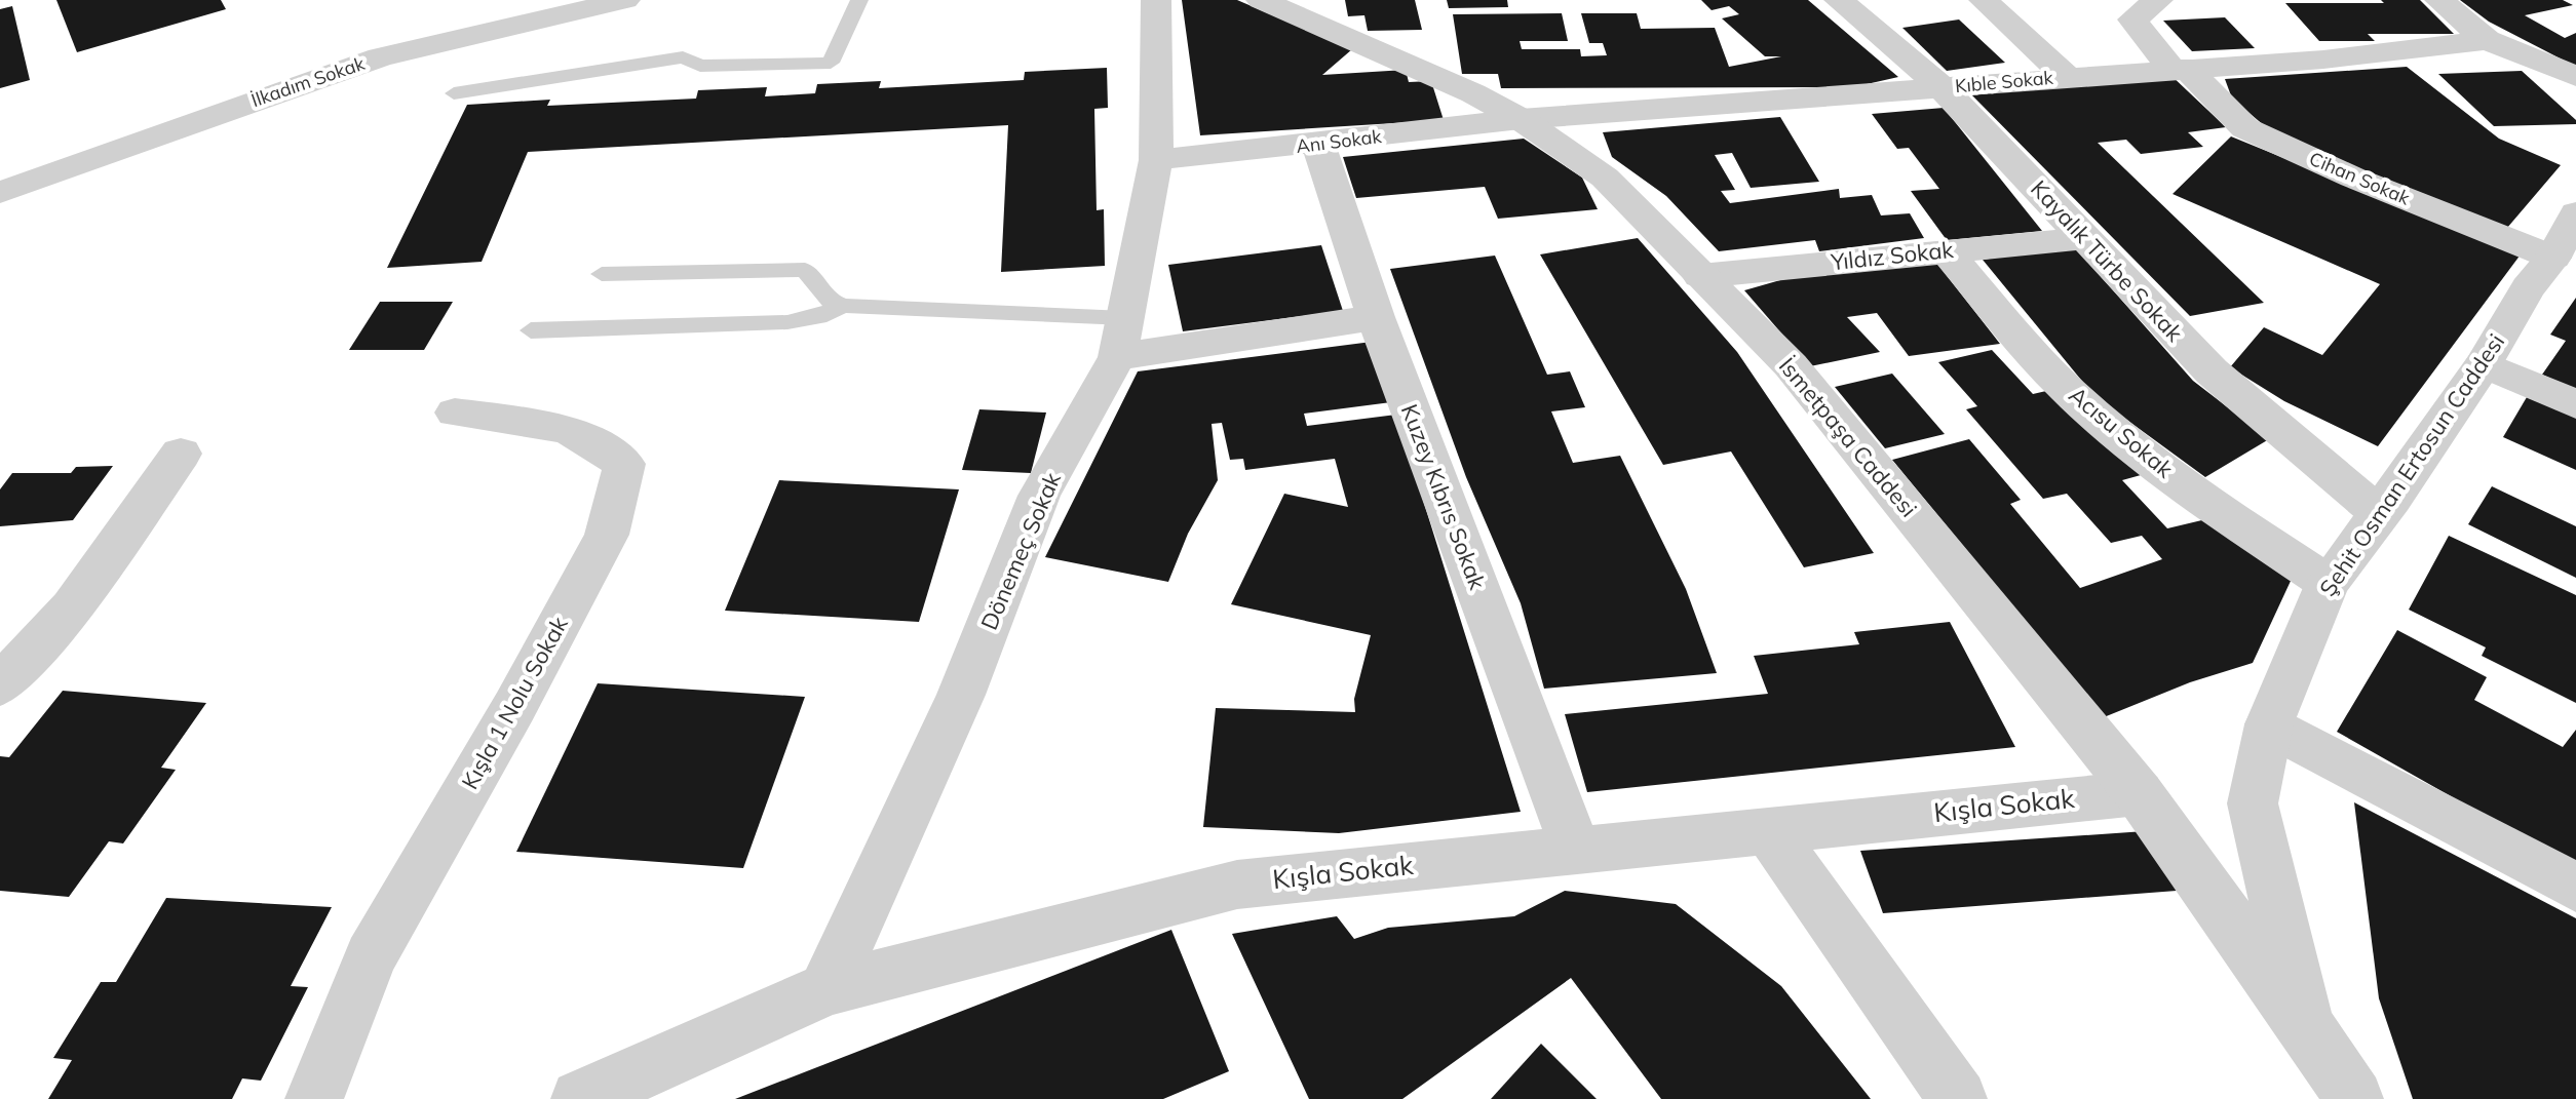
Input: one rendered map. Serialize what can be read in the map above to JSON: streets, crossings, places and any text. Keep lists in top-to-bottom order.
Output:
{
  "streets": {
    "street": [
      "İlkadım Sokak",
      "Kıble Sokak",
      "Anı Sokak",
      "Cihan Sokak",
      "Yıldız Sokak",
      "Kayalık Türbe Sokak",
      "Acısu Sokak",
      "İsmetpaşa Caddesi",
      "Şehit Osman Ertosun Caddesi",
      "Kuzey Kıbrıs Sokak",
      "Dönemeç Sokak",
      "Kışla 1 Nolu Sokak",
      "Kışla Sokak"
    ]
  },
  "crossings": [
    ["Kıble Sokak", "Anı Sokak"],
    ["Kıble Sokak", "Cihan Sokak"],
    ["Kıble Sokak", "Kayalık Türbe Sokak"],
    ["Kıble Sokak", "İsmetpaşa Caddesi"],
    ["Anı Sokak", "İsmetpaşa Caddesi"],
    ["Anı Sokak", "Kuzey Kıbrıs Sokak"],
    ["Anı Sokak", "Dönemeç Sokak"],
    ["Cihan Sokak", "Şehit Osman Ertosun Caddesi"],
    ["Yıldız Sokak", "Kayalık Türbe Sokak"],
    ["Yıldız Sokak", "Acısu Sokak"],
    ["Yıldız Sokak", "İsmetpaşa Caddesi"],
    ["Kayalık Türbe Sokak", "Şehit Osman Ertosun Caddesi"],
    ["Acısu Sokak", "Şehit Osman Ertosun Caddesi"],
    ["İsmetpaşa Caddesi", "Şehit Osman Ertosun Caddesi"],
    ["İsmetpaşa Caddesi", "Kışla Sokak"],
    ["Kuzey Kıbrıs Sokak", "Kışla Sokak"],
    ["Dönemeç Sokak", "Kışla Sokak"]
  ]
}
